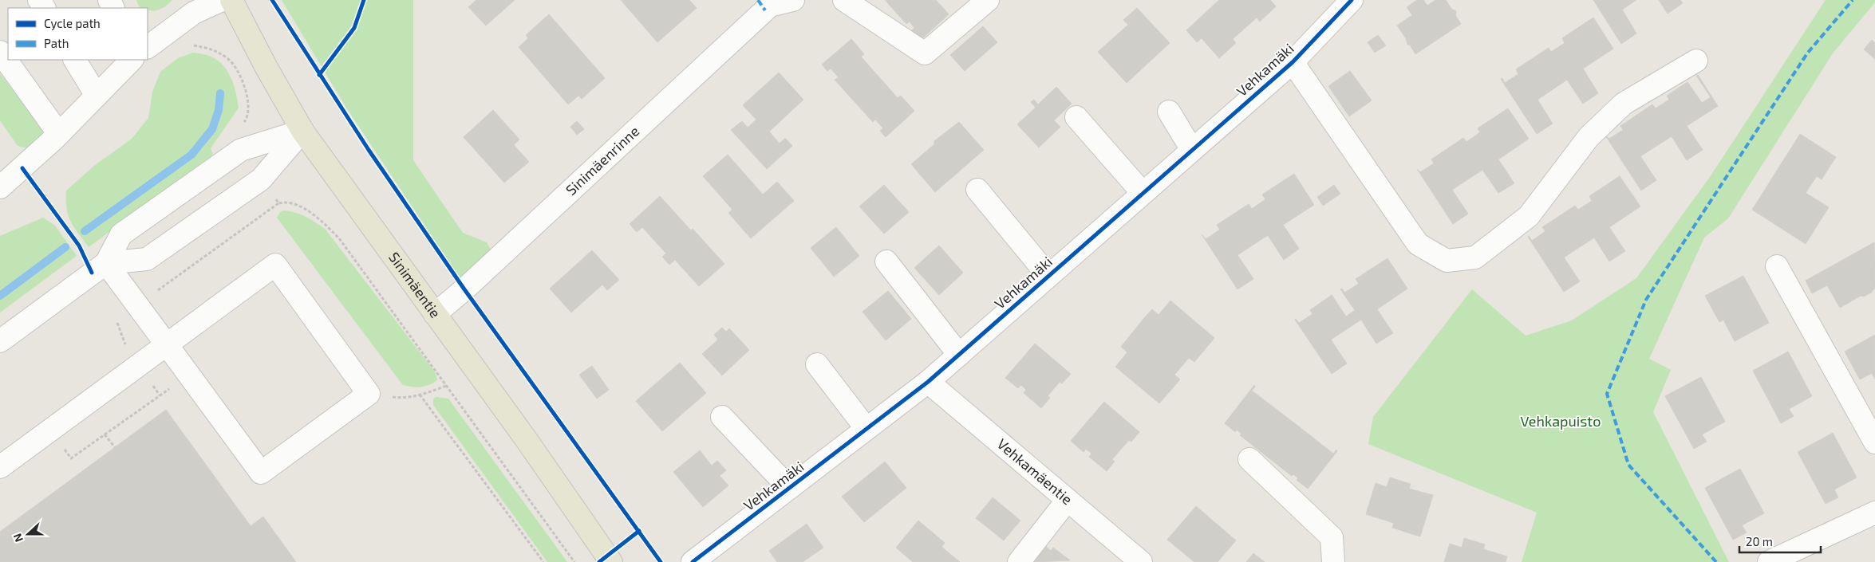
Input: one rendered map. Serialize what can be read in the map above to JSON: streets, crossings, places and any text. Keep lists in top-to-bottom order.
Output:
{
  "streets": {
    "main road": ["Sinimäentie"],
    "street": ["Vehkamäki", "Sinimäenrinne", "Vehkamäentie"]
  },
  "crossings": [
    ["Vehkamäki", "Vehkamäentie"],
    ["Sinimäenrinne", "Sinimäentie"]
  ],
  "parks": ["Vehkapuisto"],
  "legend": ["Cycle path", "Path"],
  "scale_bar": "20 m",
  "north": "left"
}
